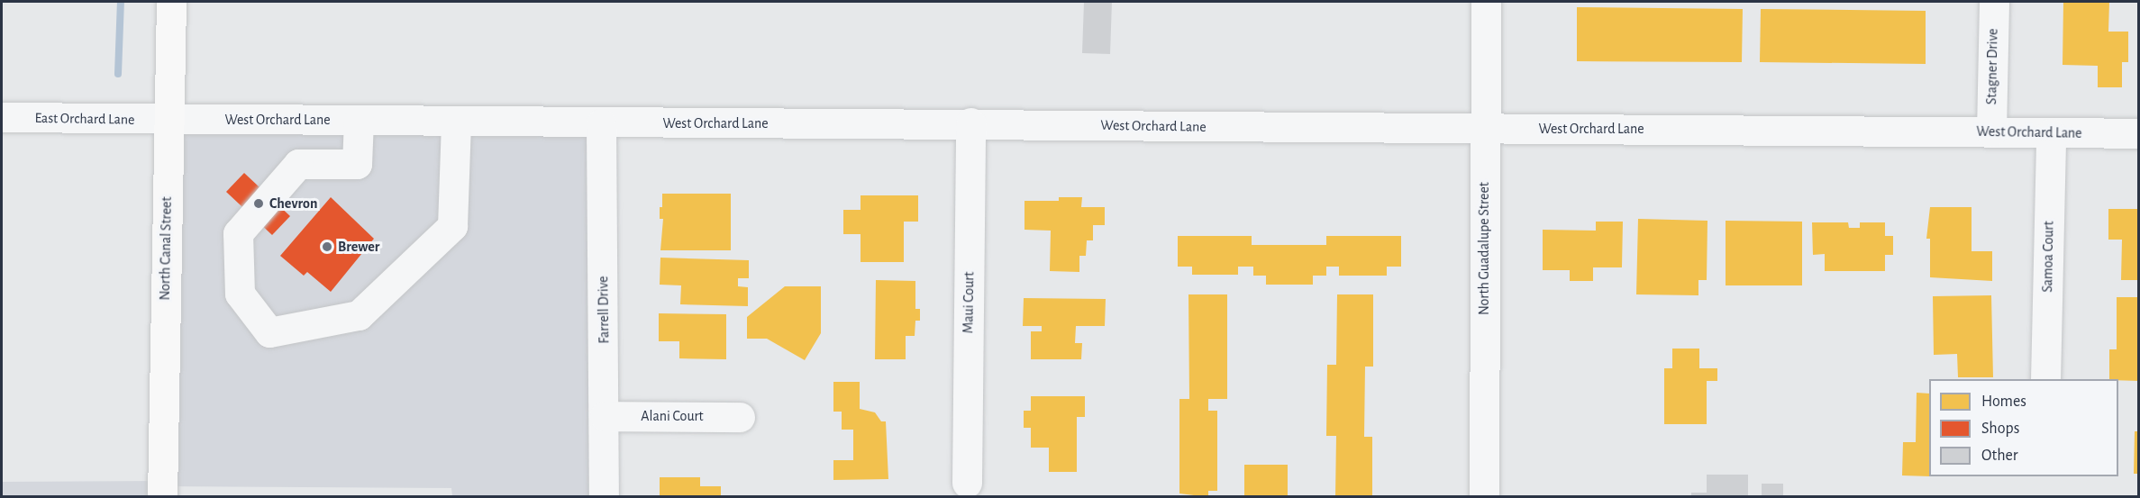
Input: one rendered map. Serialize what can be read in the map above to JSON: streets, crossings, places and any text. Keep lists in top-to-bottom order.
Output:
{
  "streets": {
    "main road": ["North Canal Street"],
    "street": [
      "Stagner Drive",
      "East Orchard Lane",
      "West Orchard Lane",
      "North Guadalupe Street",
      "Samoa Court",
      "Maui Court",
      "Farrell Drive",
      "Alani Court"
    ]
  },
  "crossings": [
    ["Stagner Drive", "West Orchard Lane"],
    ["East Orchard Lane", "West Orchard Lane"],
    ["East Orchard Lane", "North Canal Street"],
    ["West Orchard Lane", "North Canal Street"],
    ["West Orchard Lane", "North Guadalupe Street"],
    ["West Orchard Lane", "Samoa Court"],
    ["West Orchard Lane", "Maui Court"],
    ["West Orchard Lane", "Farrell Drive"],
    ["Farrell Drive", "Alani Court"]
  ],
  "places": ["Chevron", "Brewer"],
  "legend": ["Homes", "Shops", "Other"]
}
